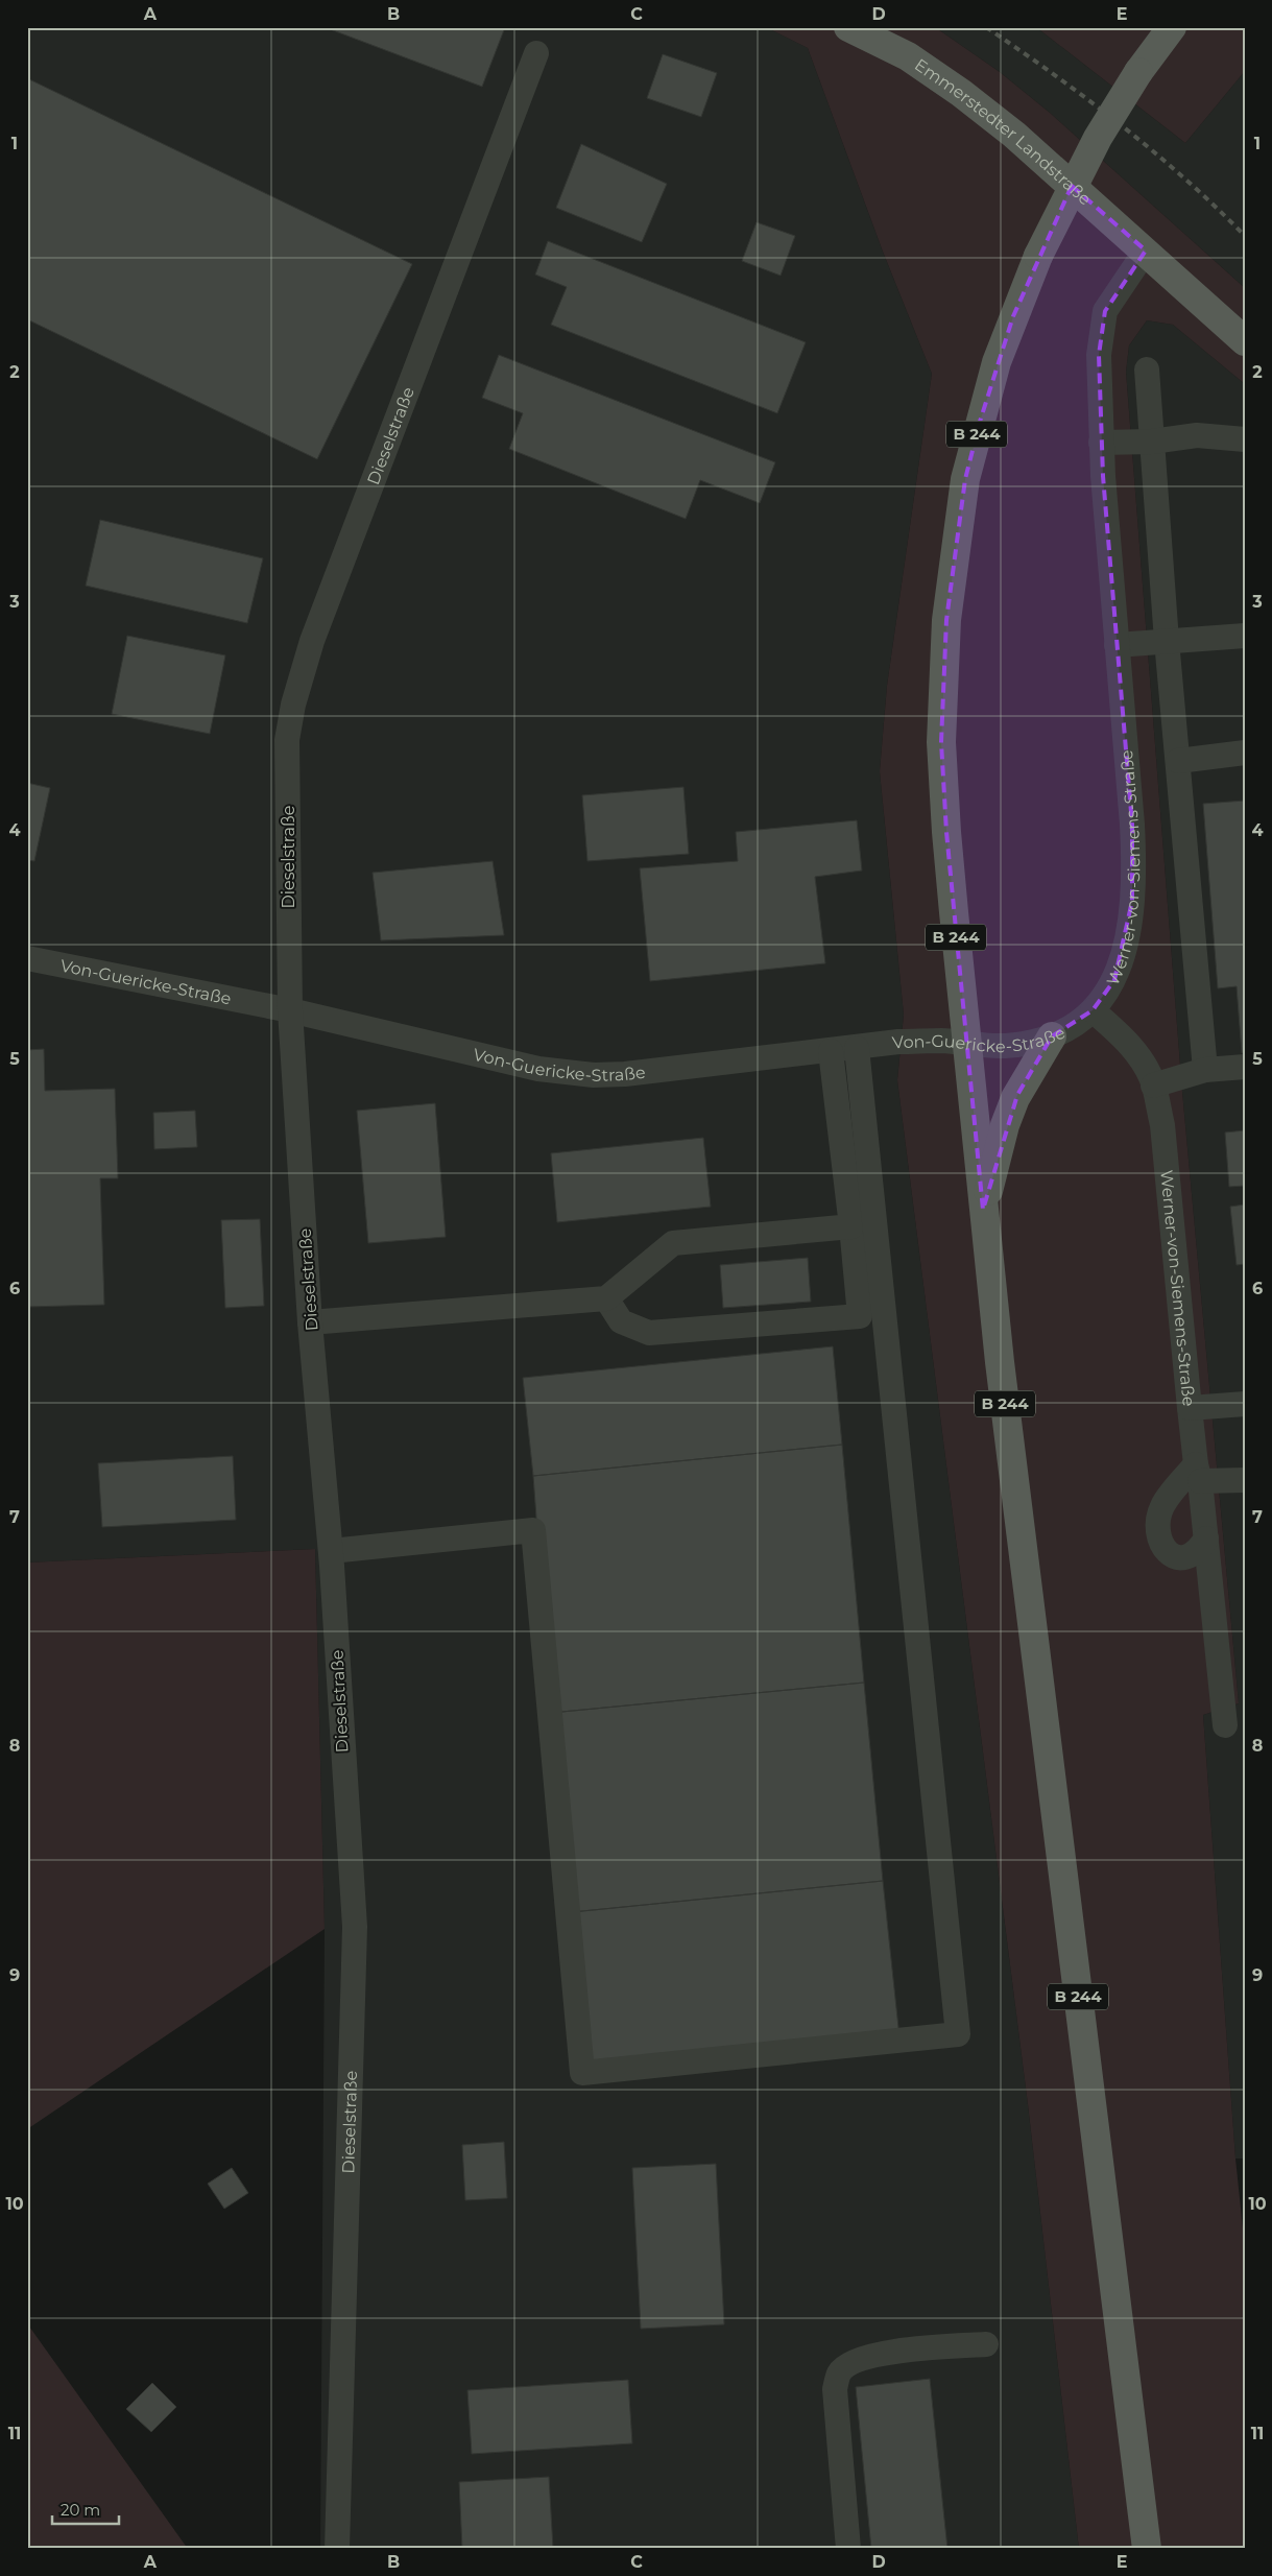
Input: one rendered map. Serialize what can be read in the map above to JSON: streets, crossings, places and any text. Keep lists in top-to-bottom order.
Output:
{
  "streets": {
    "main road": ["Emmerstedter Landstraße", "B 244"],
    "street": ["Dieselstraße", "Werner-von-Siemens-Straße", "Von-Guericke-Straße"]
  },
  "crossings": [
    ["Emmerstedter Landstraße", "Werner-von-Siemens-Straße"],
    ["B 244", "Von-Guericke-Straße"],
    ["Dieselstraße", "Von-Guericke-Straße"],
    ["Werner-von-Siemens-Straße", "Von-Guericke-Straße"]
  ],
  "scale_bar": "20 m",
  "grid": {
    "columns": [
      "A",
      "B",
      "C",
      "D",
      "E"
    ],
    "rows": [
      "1",
      "2",
      "3",
      "4",
      "5",
      "6",
      "7",
      "8",
      "9",
      "10",
      "11"
    ]
  }
}
